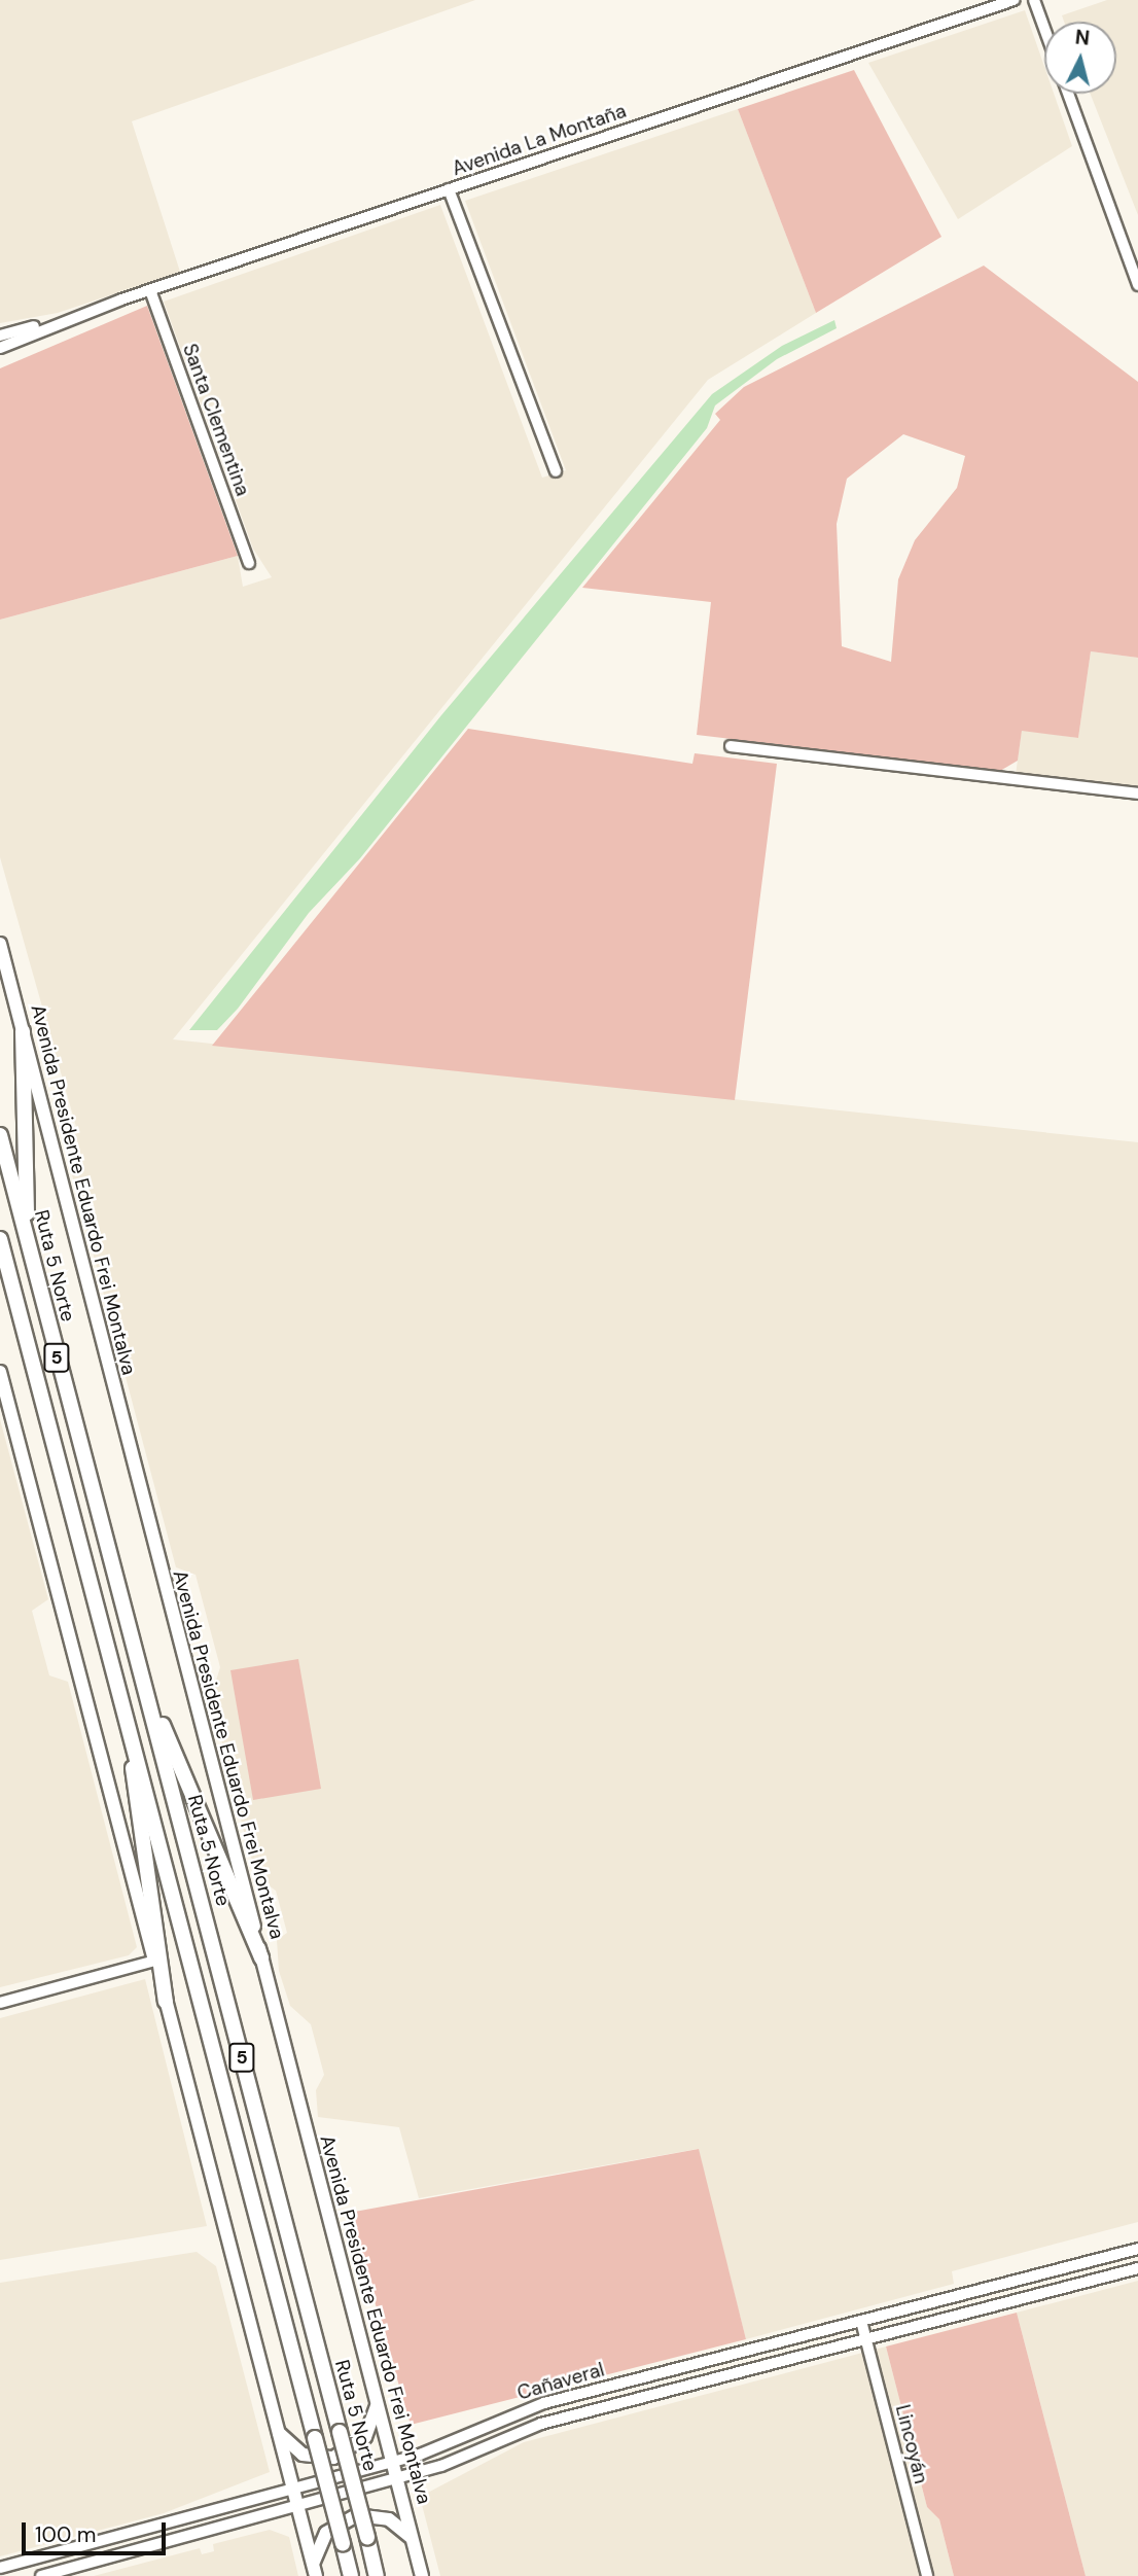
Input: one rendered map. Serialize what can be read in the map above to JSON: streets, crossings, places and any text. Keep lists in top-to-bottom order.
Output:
{
  "streets": {
    "highway": ["Ruta 5 Norte", "5"],
    "main road": ["Avenida Presidente Eduardo Frei Montalva"],
    "street": [
      "Avenida La Montaña",
      "Santa Clementina",
      "Cañaveral",
      "Lincoyán"
    ]
  },
  "crossings": [
    ["Avenida La Montaña", "Santa Clementina"],
    ["Avenida Presidente Eduardo Frei Montalva", "Cañaveral"],
    ["Cañaveral", "Lincoyán"]
  ],
  "scale_bar": "100 m",
  "north": "top"
}
